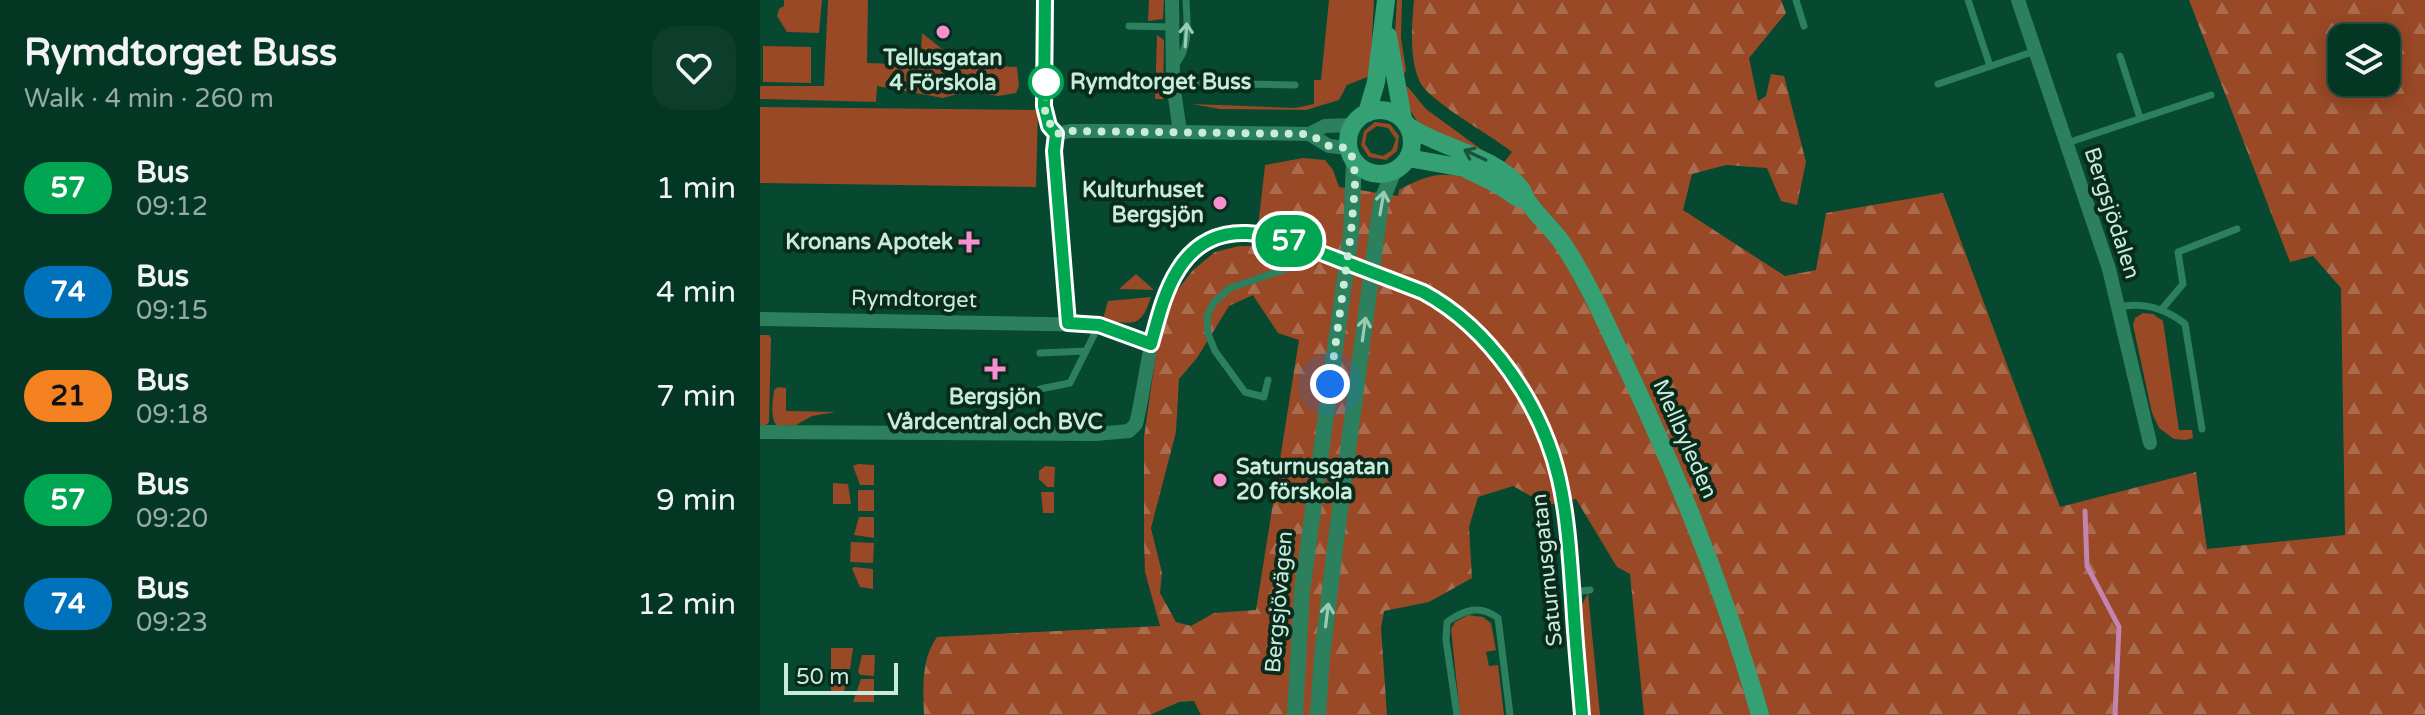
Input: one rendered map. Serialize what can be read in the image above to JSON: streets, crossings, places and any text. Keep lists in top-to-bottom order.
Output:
{
  "streets": {
    "main road": ["Mellbyleden", "Bergsjövägen"],
    "street": ["Bergsjödalen", "Rymdtorget", "Saturnusgatan"]
  },
  "crossings": [
    ["Mellbyleden", "Bergsjövägen"]
  ],
  "places": {
    "other": [
      "Tellusgatan 4 Förskola",
      "Rymdtorget Buss",
      "Kulturhuset Bergsjön",
      "Saturnusgatan 20 förskola"
    ],
    "health": ["Kronans Apotek", "Bergsjön Vårdcentral och BVC"]
  },
  "lines": ["bus line 57"],
  "scale_bar": "50 m",
  "page": {
    "heading": ["Rymdtorget Buss", "Walk · 4 min · 260 m"],
    "on_map": "57",
    "list": [
      {
        "mark": "57",
        "name": "Bus",
        "note": "09:12",
        "value": "1 min"
      },
      {
        "mark": "74",
        "name": "Bus",
        "note": "09:15",
        "value": "4 min"
      },
      {
        "mark": "21",
        "name": "Bus",
        "note": "09:18",
        "value": "7 min"
      },
      {
        "mark": "57",
        "name": "Bus",
        "note": "09:20",
        "value": "9 min"
      },
      {
        "mark": "74",
        "name": "Bus",
        "note": "09:23",
        "value": "12 min"
      }
    ],
    "scale": "50 m"
  }
}
